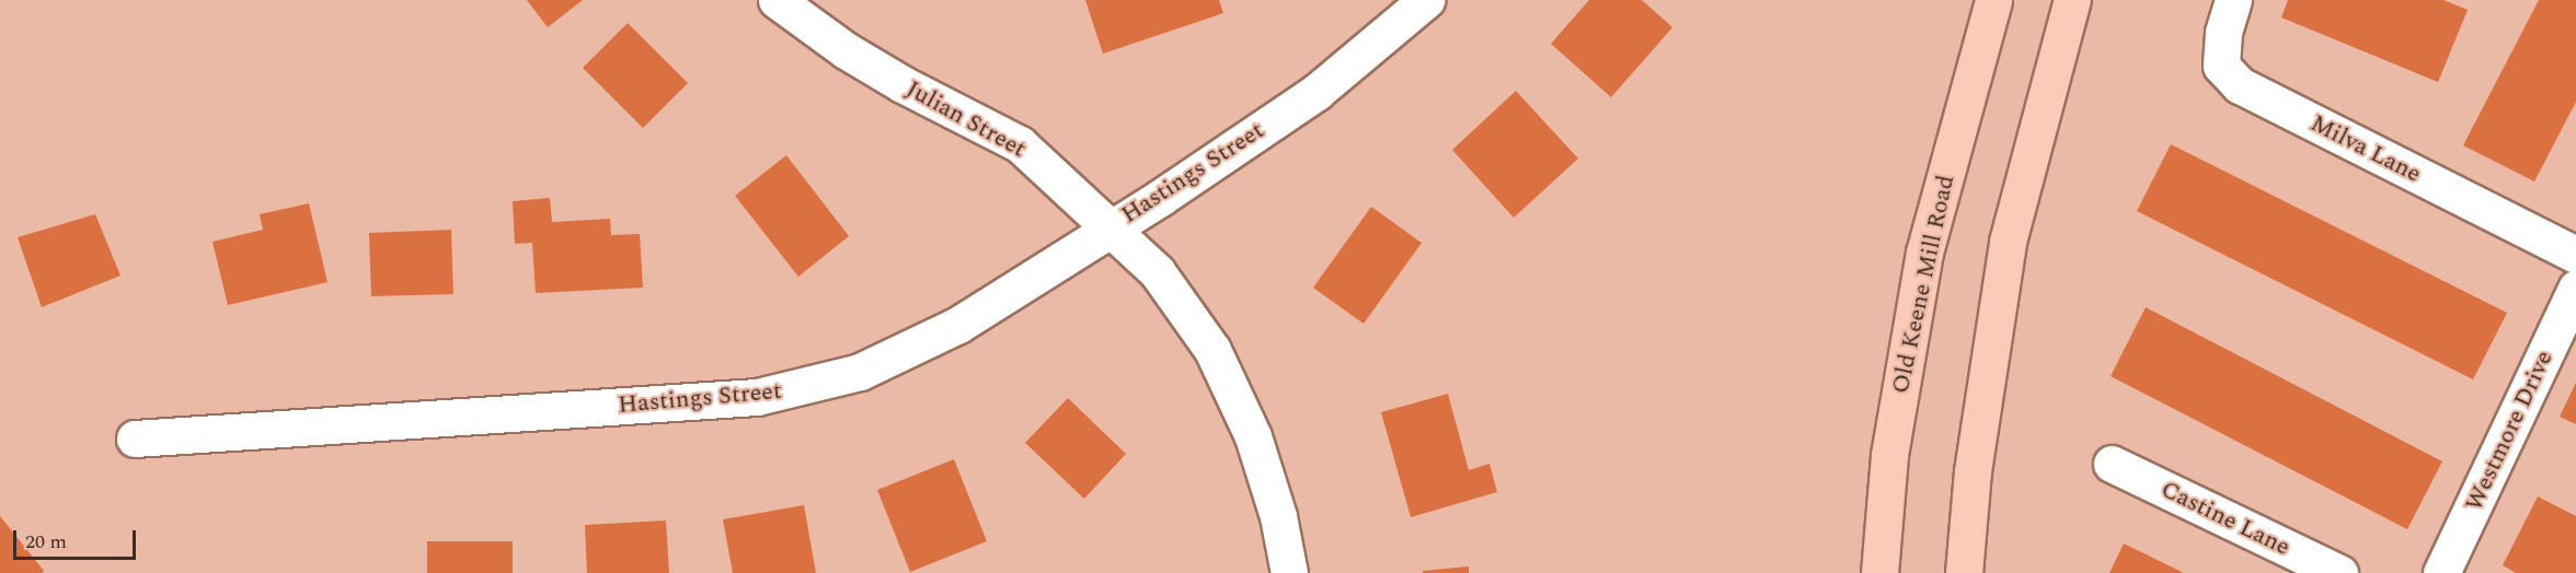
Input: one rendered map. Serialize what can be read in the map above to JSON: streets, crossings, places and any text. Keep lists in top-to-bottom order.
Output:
{
  "streets": {
    "main road": ["Old Keene Mill Road"],
    "street": [
      "Julian Street",
      "Milva Lane",
      "Hastings Street",
      "Westmore Drive",
      "Castine Lane"
    ]
  },
  "crossings": [
    ["Julian Street", "Hastings Street"]
  ],
  "scale_bar": "20 m"
}
